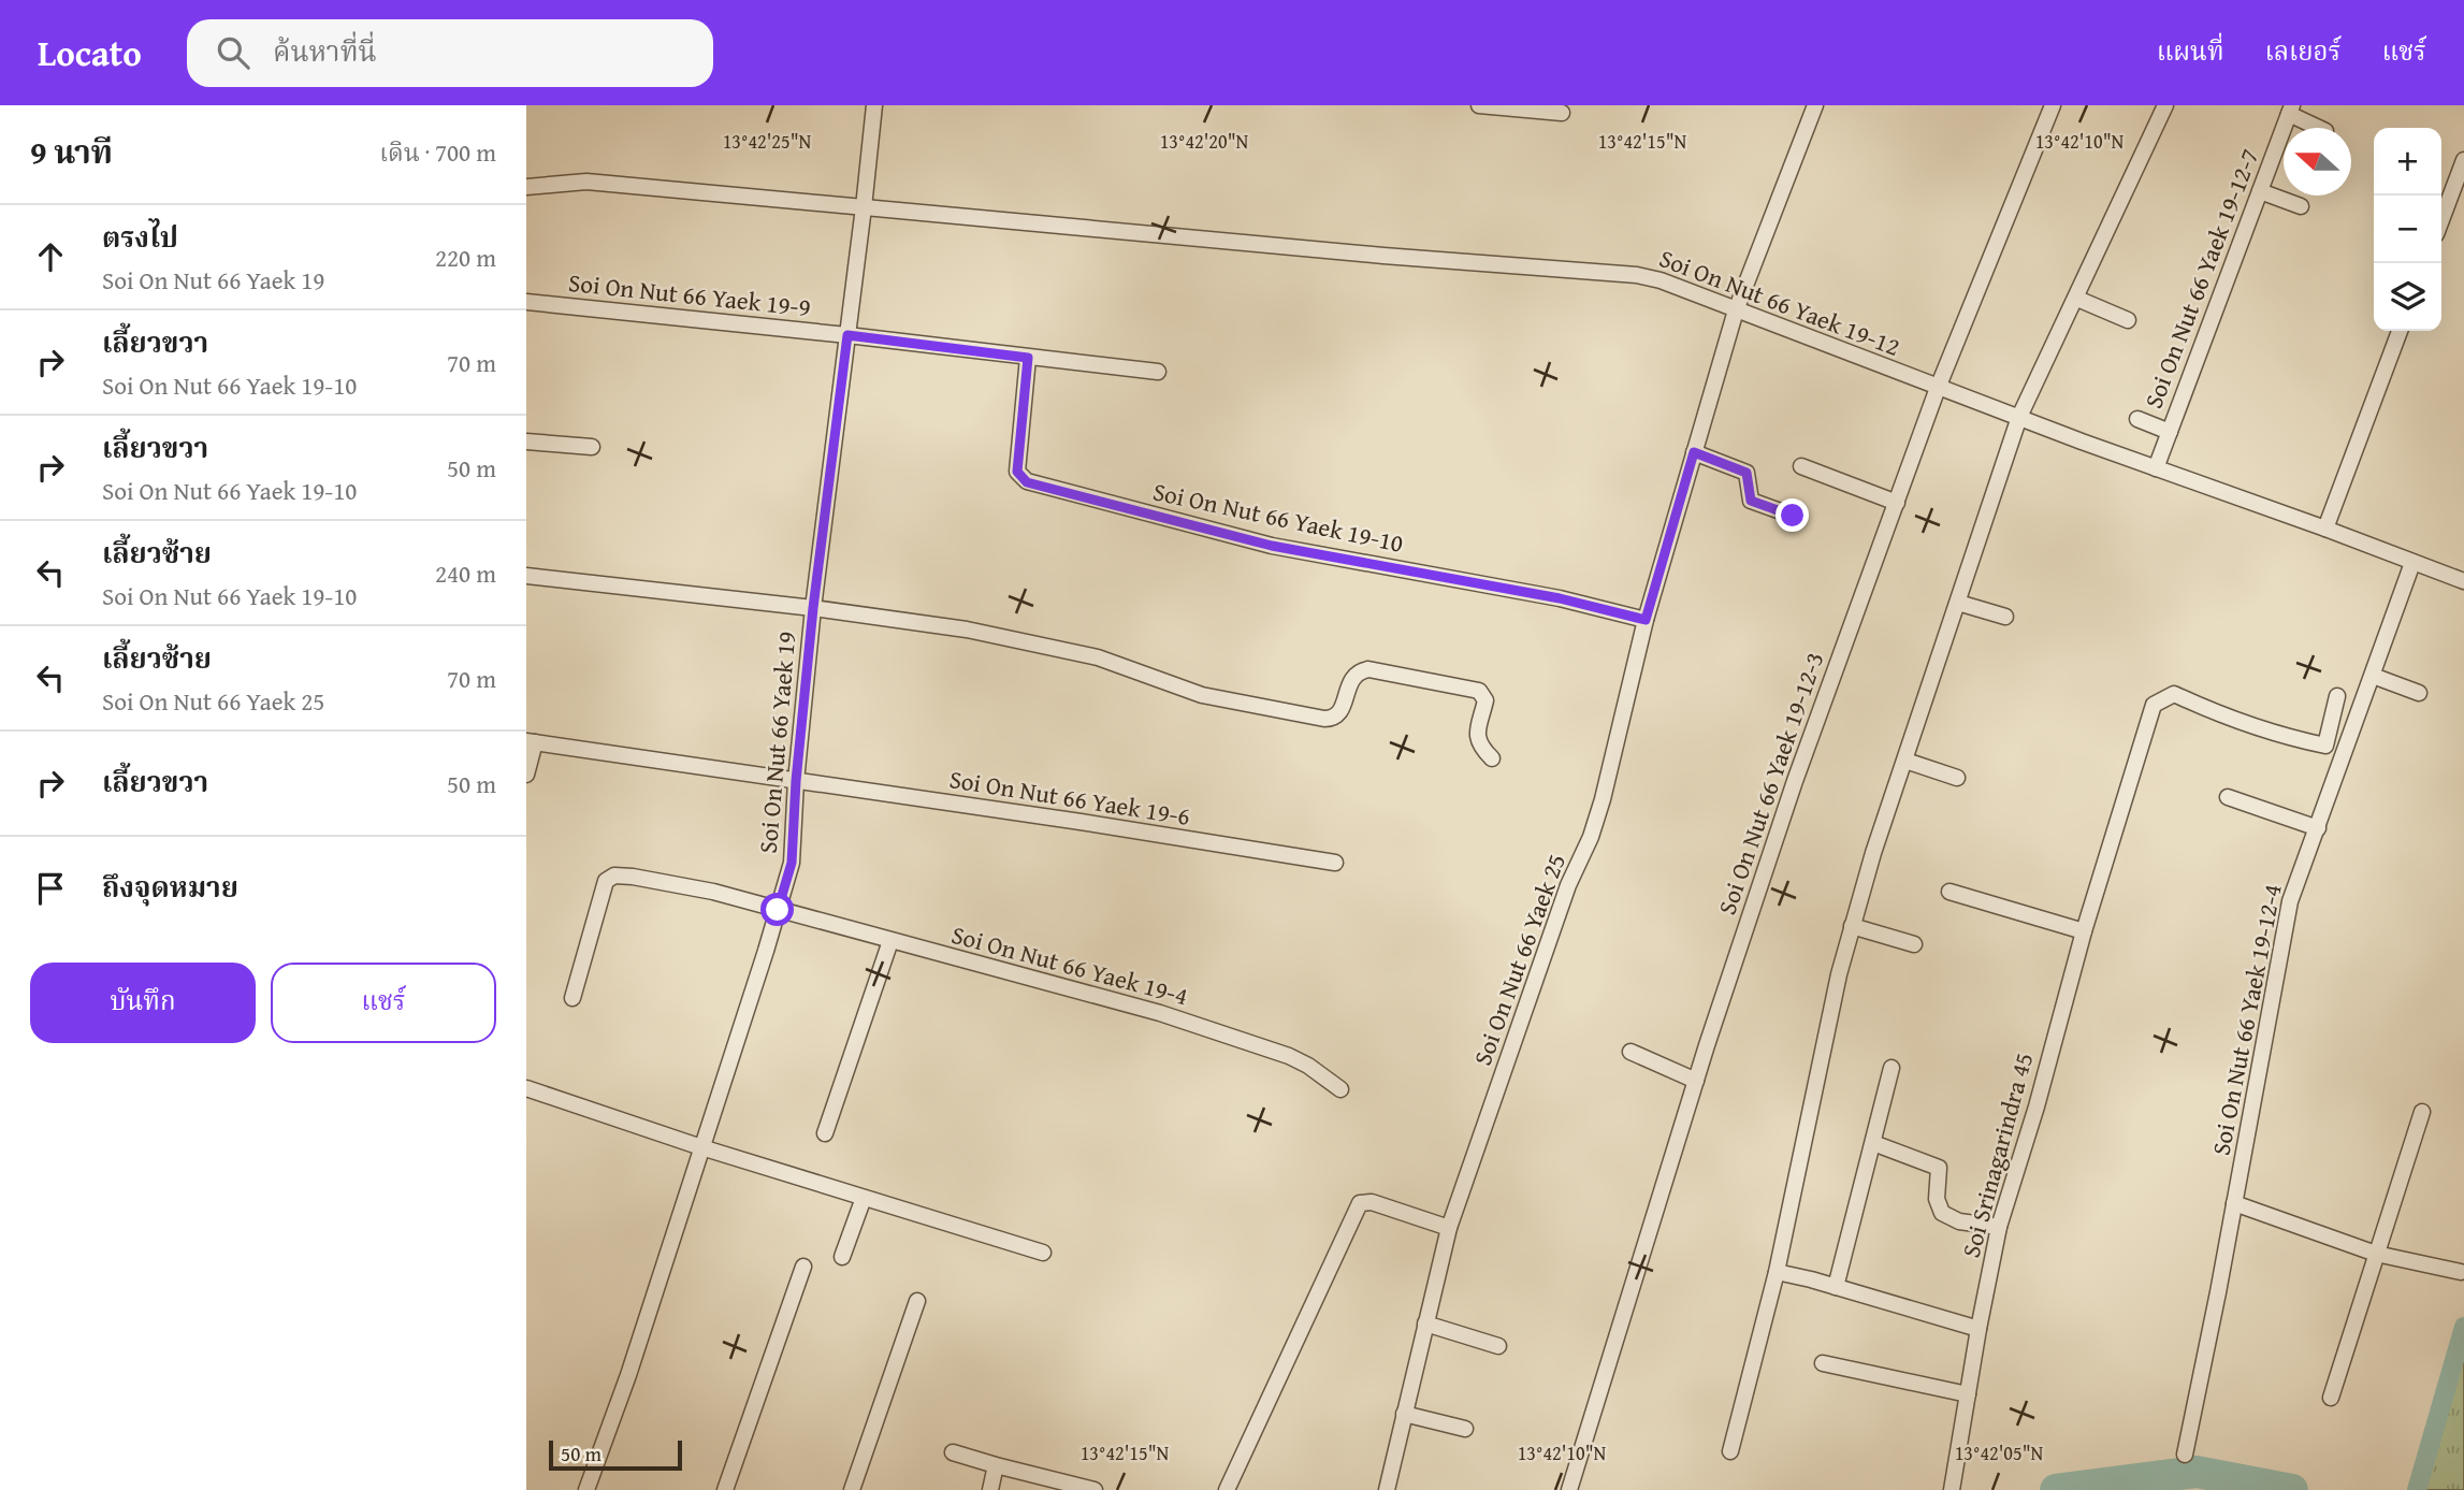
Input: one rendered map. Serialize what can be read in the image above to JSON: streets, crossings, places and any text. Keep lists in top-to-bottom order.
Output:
{
  "streets": {
    "street": [
      "Soi On Nut 66 Yaek 19-12-7",
      "Soi On Nut 66 Yaek 19-9",
      "Soi On Nut 66 Yaek 19-12",
      "Soi On Nut 66 Yaek 19-10",
      "Soi On Nut 66 Yaek 19",
      "Soi On Nut 66 Yaek 19-12-3",
      "Soi On Nut 66 Yaek 19-6",
      "Soi On Nut 66 Yaek 25",
      "Soi On Nut 66 Yaek 19-4",
      "Soi On Nut 66 Yaek 19-12-4",
      "Soi Srinagarindra 45"
    ]
  },
  "crossings": [
    ["Soi On Nut 66 Yaek 19-12-7", "Soi On Nut 66 Yaek 19-12"],
    ["Soi On Nut 66 Yaek 19-9", "Soi On Nut 66 Yaek 19"],
    ["Soi On Nut 66 Yaek 19-12", "Soi On Nut 66 Yaek 19"],
    ["Soi On Nut 66 Yaek 19-12", "Soi On Nut 66 Yaek 19-12-3"],
    ["Soi On Nut 66 Yaek 19-12", "Soi On Nut 66 Yaek 25"],
    ["Soi On Nut 66 Yaek 19-12", "Soi On Nut 66 Yaek 19-12-4"],
    ["Soi On Nut 66 Yaek 19-10", "Soi On Nut 66 Yaek 25"],
    ["Soi On Nut 66 Yaek 19", "Soi On Nut 66 Yaek 19-6"],
    ["Soi On Nut 66 Yaek 19", "Soi On Nut 66 Yaek 19-4"]
  ],
  "scale_bar": "50 m",
  "north": "left",
  "page": {
    "header": "Locato",
    "search": "ค้นหาที่นี่",
    "nav": ["แผนที่", "เลเยอร์", "แชร์"],
    "heading": ["9 นาที", "เดิน · 700 m"],
    "map_buttons": ["+", "−"],
    "list": [
      ["ตรงไป", "Soi On Nut 66 Yaek 19", "220 m"],
      ["เลี้ยวขวา", "Soi On Nut 66 Yaek 19-10", "70 m"],
      ["เลี้ยวขวา", "Soi On Nut 66 Yaek 19-10", "50 m"],
      ["เลี้ยวซ้าย", "Soi On Nut 66 Yaek 19-10", "240 m"],
      ["เลี้ยวซ้าย", "Soi On Nut 66 Yaek 25", "70 m"],
      ["เลี้ยวขวา", "50 m"],
      "ถึงจุดหมาย"
    ],
    "buttons": ["บันทึก", "แชร์"],
    "scale": "50 m"
  },
  "coordinates": [
    "13°42'25\"N",
    "13°42'20\"N",
    "13°42'15\"N",
    "13°42'10\"N",
    "13°42'05\"N"
  ]
}
